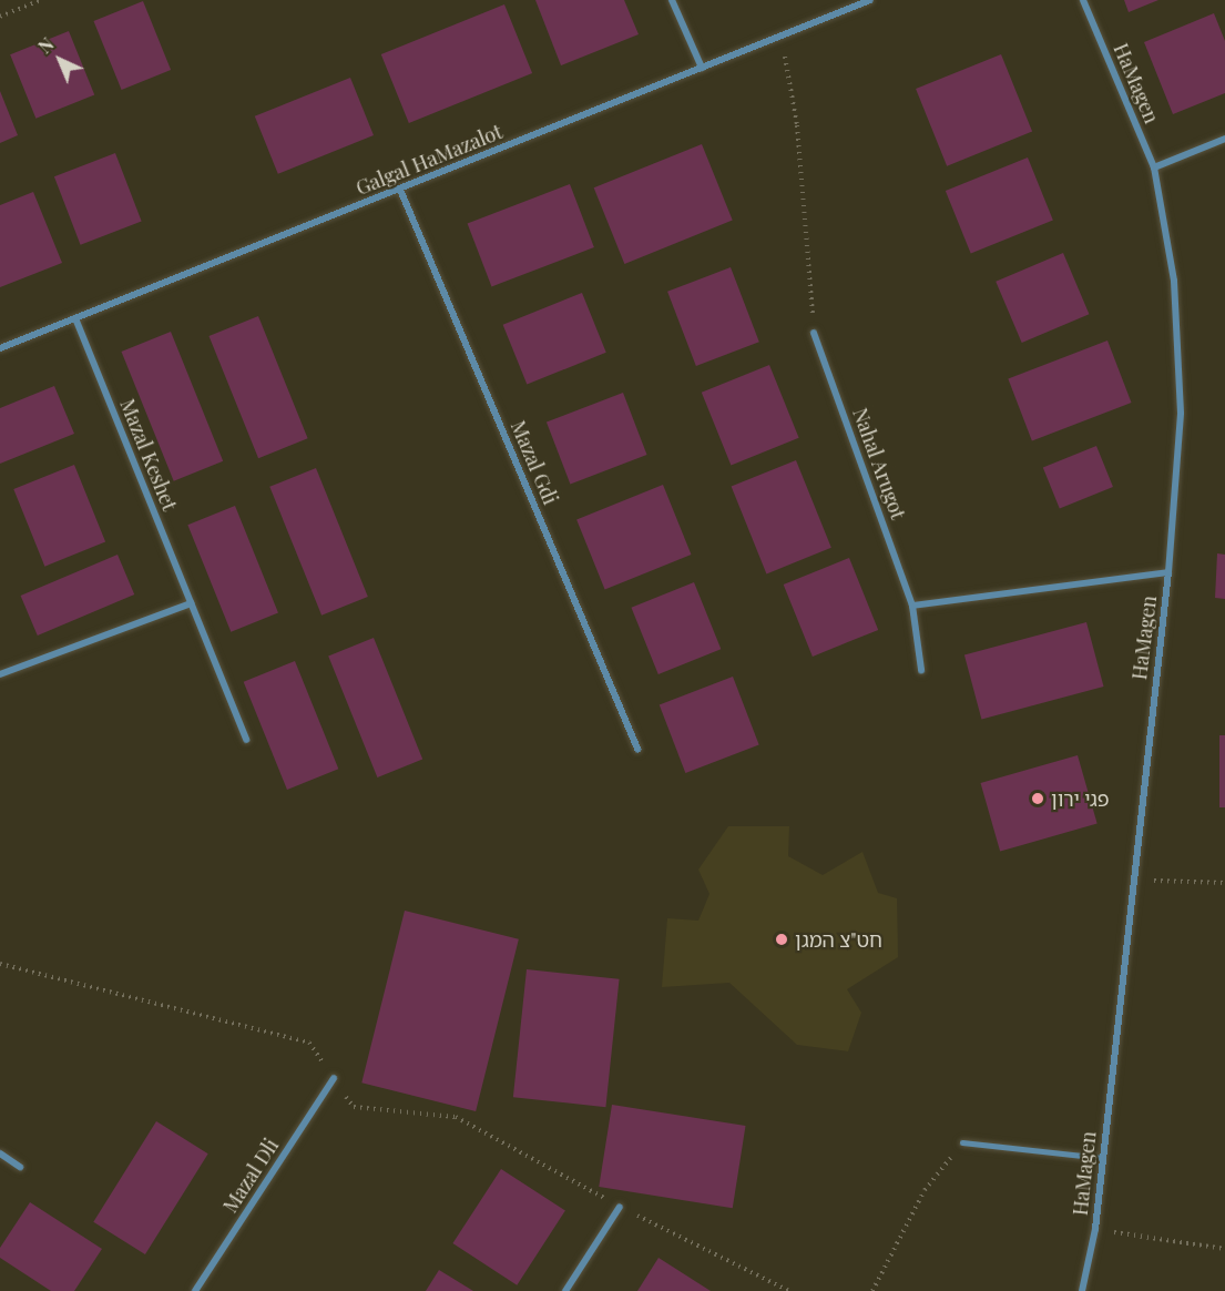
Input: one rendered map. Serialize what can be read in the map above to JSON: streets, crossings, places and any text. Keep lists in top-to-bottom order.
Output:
{
  "streets": {
    "street": [
      "HaMagen",
      "Galgal HaMazalot",
      "Mazal Keshet",
      "Mazal Gdi",
      "Nahal Arugot",
      "Mazal Dli"
    ]
  },
  "crossings": [
    ["Galgal HaMazalot", "Mazal Keshet"],
    ["Galgal HaMazalot", "Mazal Gdi"]
  ],
  "places": ["פגי ירון", "חט\"צ המגן"],
  "north": "top left"
}
